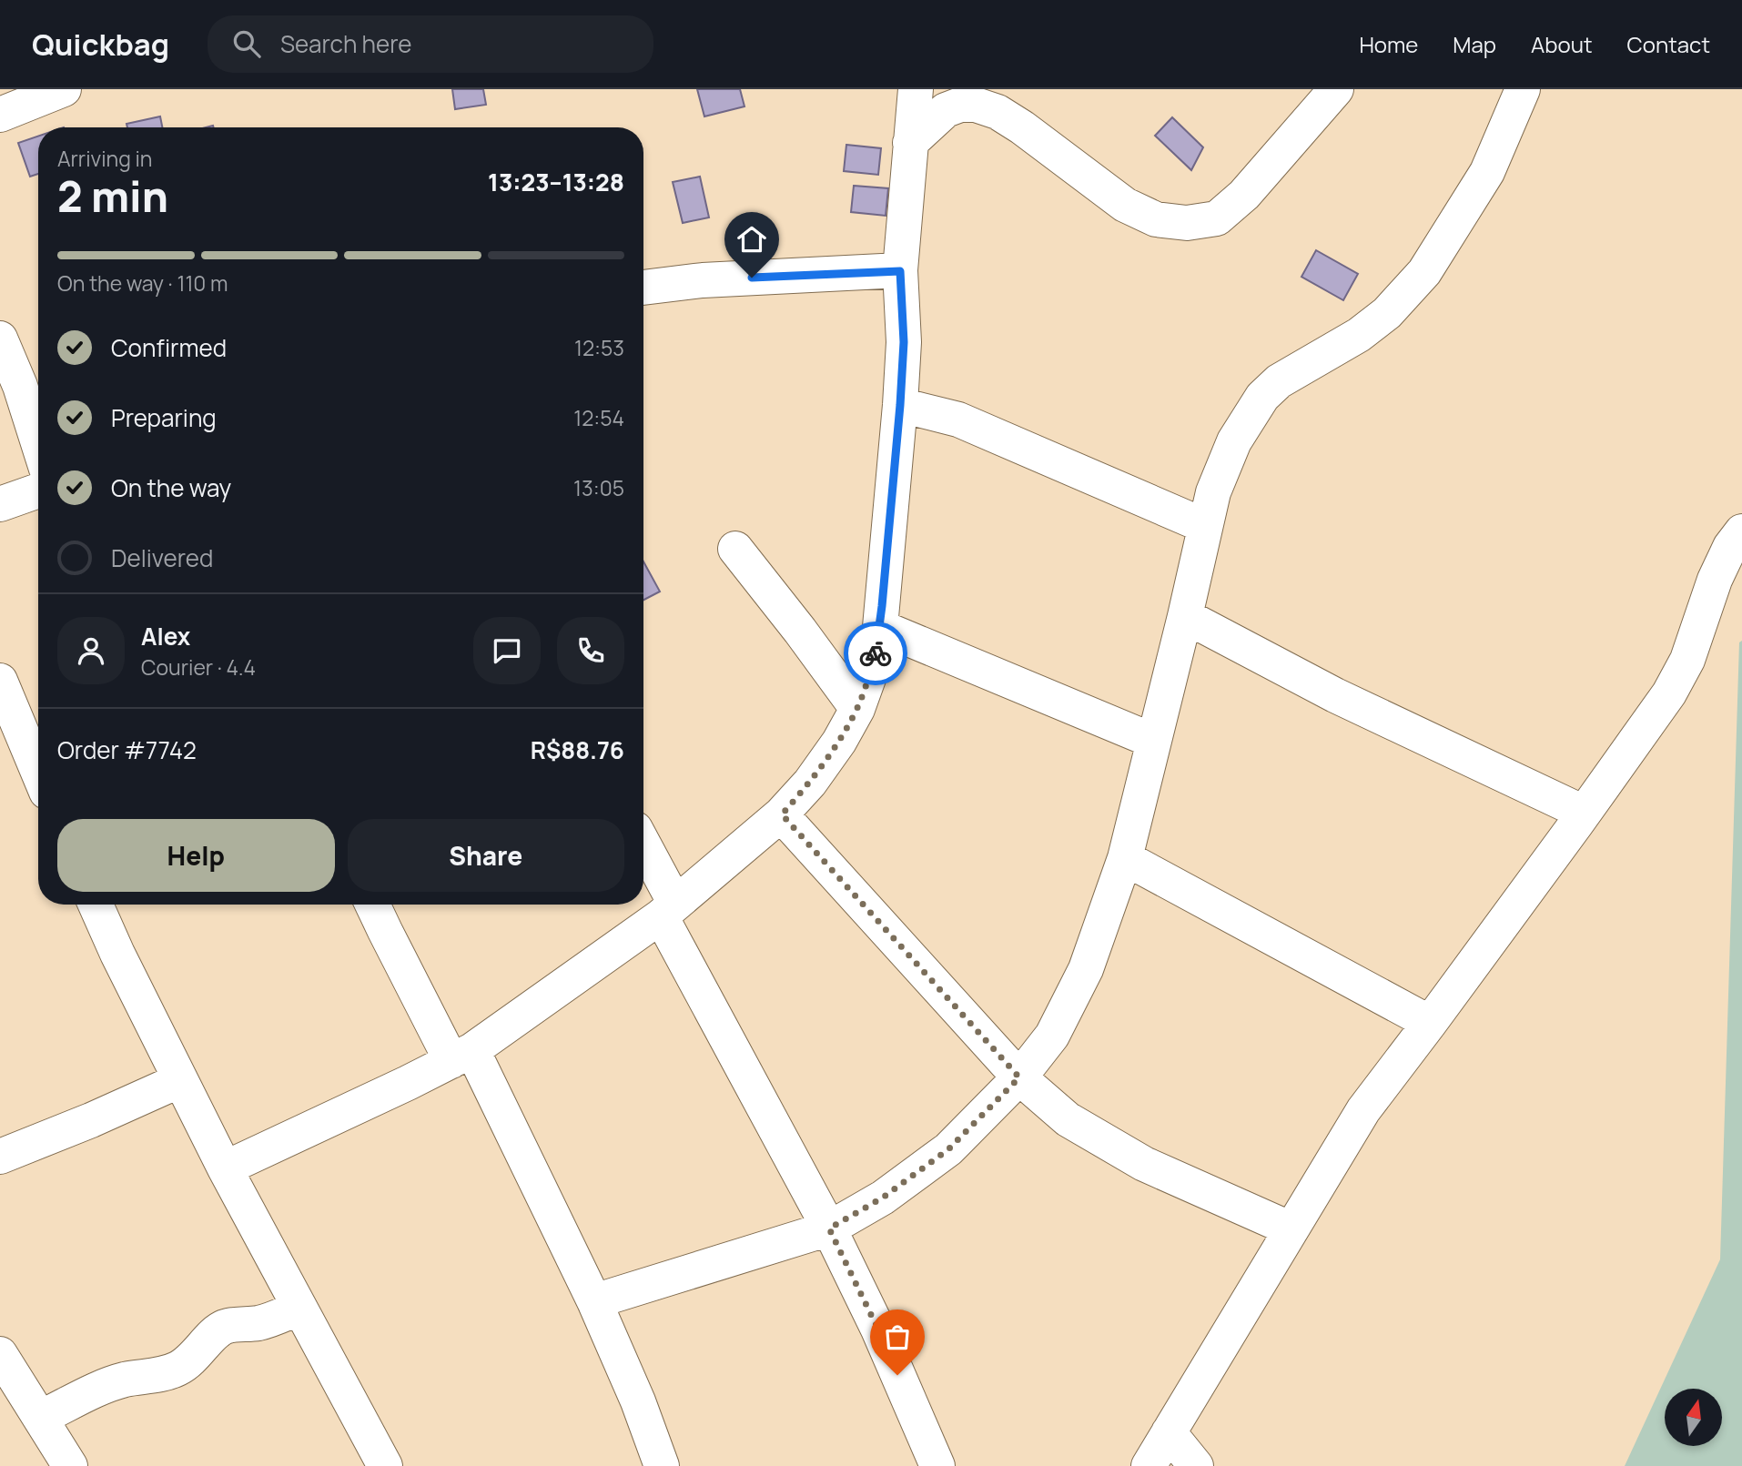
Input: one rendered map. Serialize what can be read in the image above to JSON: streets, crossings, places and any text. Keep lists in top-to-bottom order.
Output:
{
  "north": "top",
  "page": {
    "header": "Quickbag",
    "search": "Search here",
    "nav": [
      "Home",
      "Map",
      "About",
      "Contact"
    ],
    "heading": ["2 min", "Arriving in", "13:23–13:28"],
    "panel": [
      "Alex",
      "Courier · 4.4",
      "Order #7742",
      "R$88.76"
    ],
    "bar": "On the way · 110 m",
    "list": [
      ["Confirmed", "12:53"],
      ["Preparing", "12:54"],
      ["On the way", "13:05"],
      "Delivered"
    ],
    "buttons": ["Help", "Share"]
  }
}
